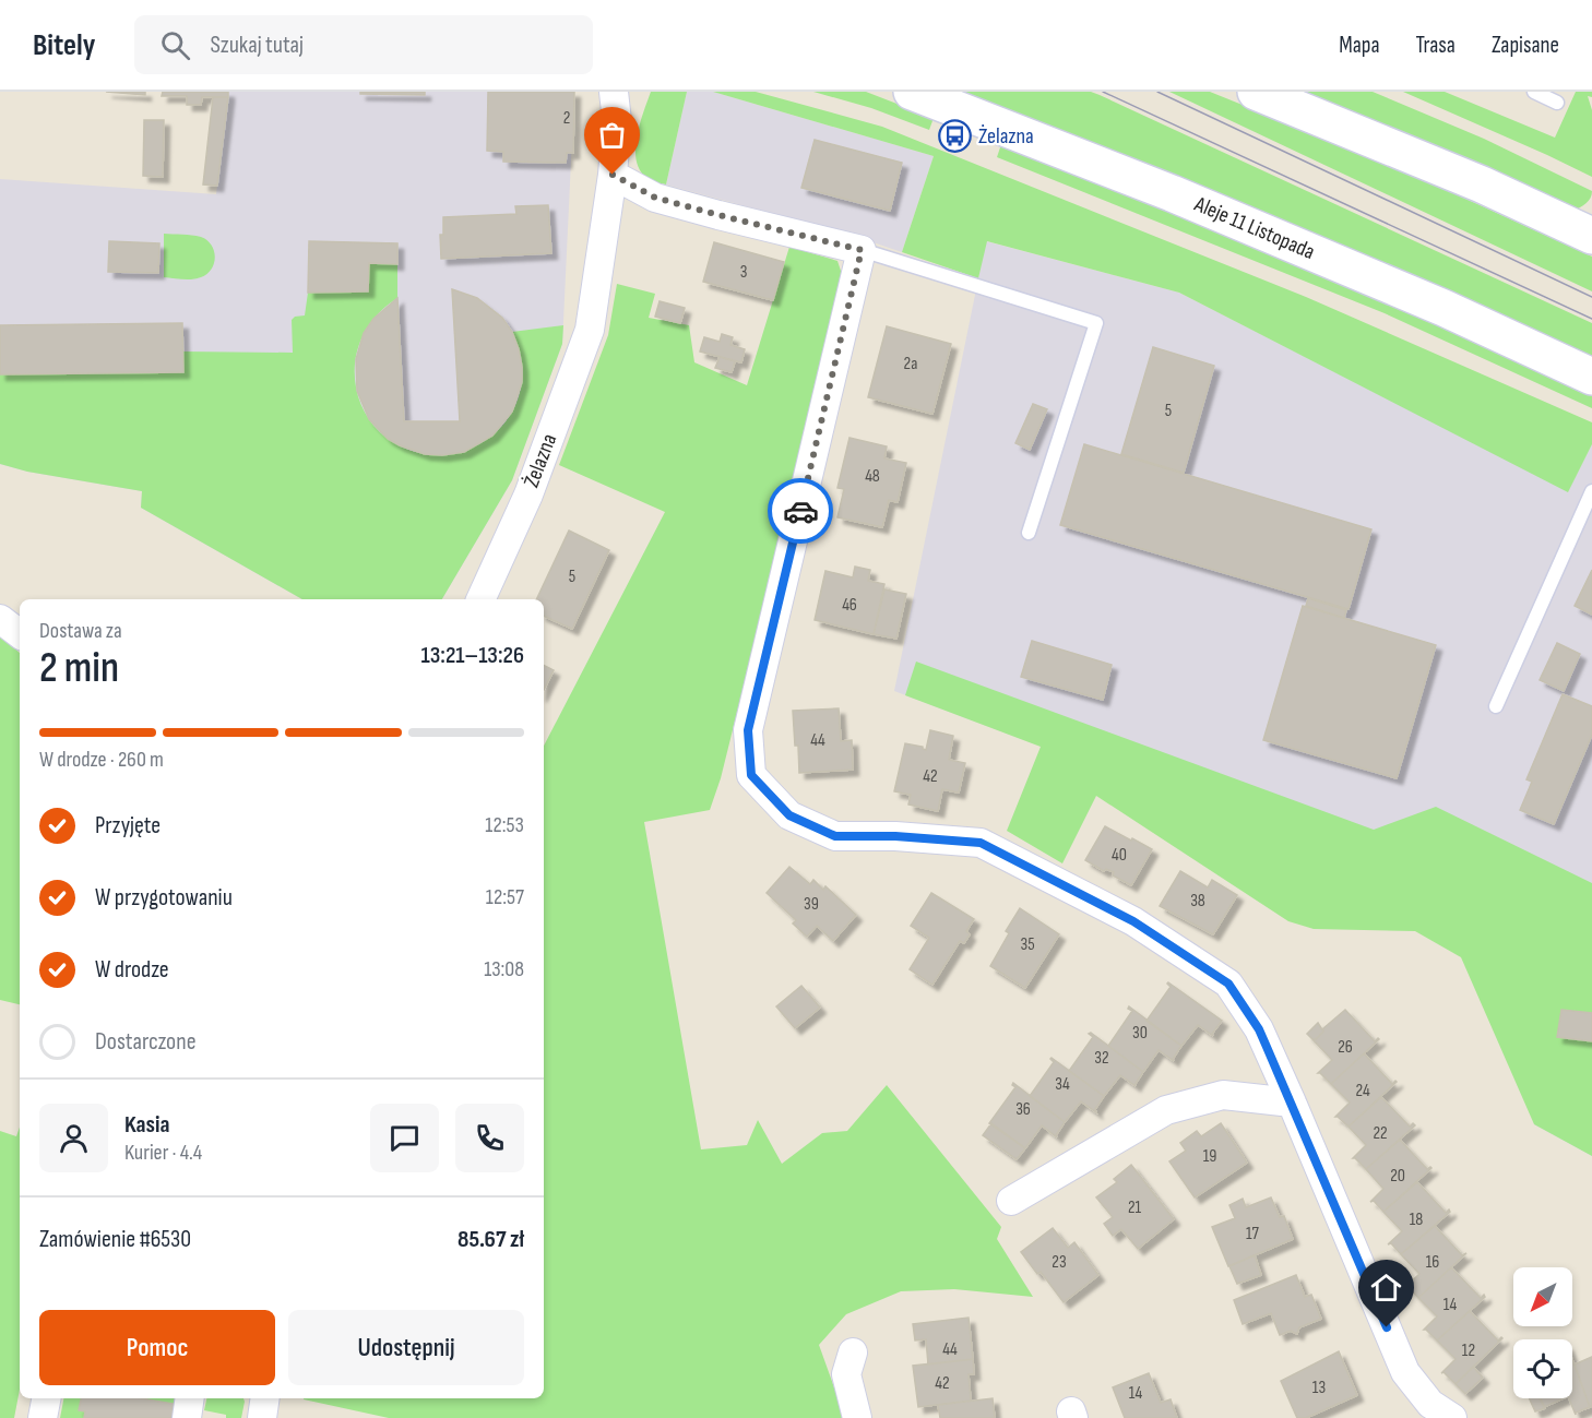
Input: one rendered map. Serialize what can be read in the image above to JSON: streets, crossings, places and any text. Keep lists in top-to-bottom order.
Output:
{
  "streets": {
    "main road": ["Aleje 11 Listopada"],
    "street": ["Żelazna"]
  },
  "places": {
    "bus stop": ["Żelazna"]
  },
  "house_numbers": [
    "2",
    "3",
    "2a",
    "5",
    "48",
    "5",
    "46",
    "44",
    "42",
    "40",
    "38",
    "39",
    "35",
    "30",
    "26",
    "32",
    "34",
    "24",
    "36",
    "22",
    "19",
    "20",
    "21",
    "18",
    "17",
    "23",
    "16",
    "14",
    "44",
    "12",
    "42",
    "13",
    "14"
  ],
  "north": "bottom left",
  "page": {
    "header": "Bitely",
    "search": "Szukaj tutaj",
    "nav": ["Mapa", "Trasa", "Zapisane"],
    "heading": ["2 min", "Dostawa za", "13:21–13:26"],
    "panel": [
      "Kasia",
      "Kurier · 4.4",
      "Zamówienie #6530",
      "85.67 zł"
    ],
    "bar": "W drodze · 260 m",
    "list": [
      ["Przyjęte", "12:53"],
      ["W przygotowaniu", "12:57"],
      ["W drodze", "13:08"],
      "Dostarczone"
    ],
    "buttons": ["Pomoc", "Udostępnij"]
  }
}
